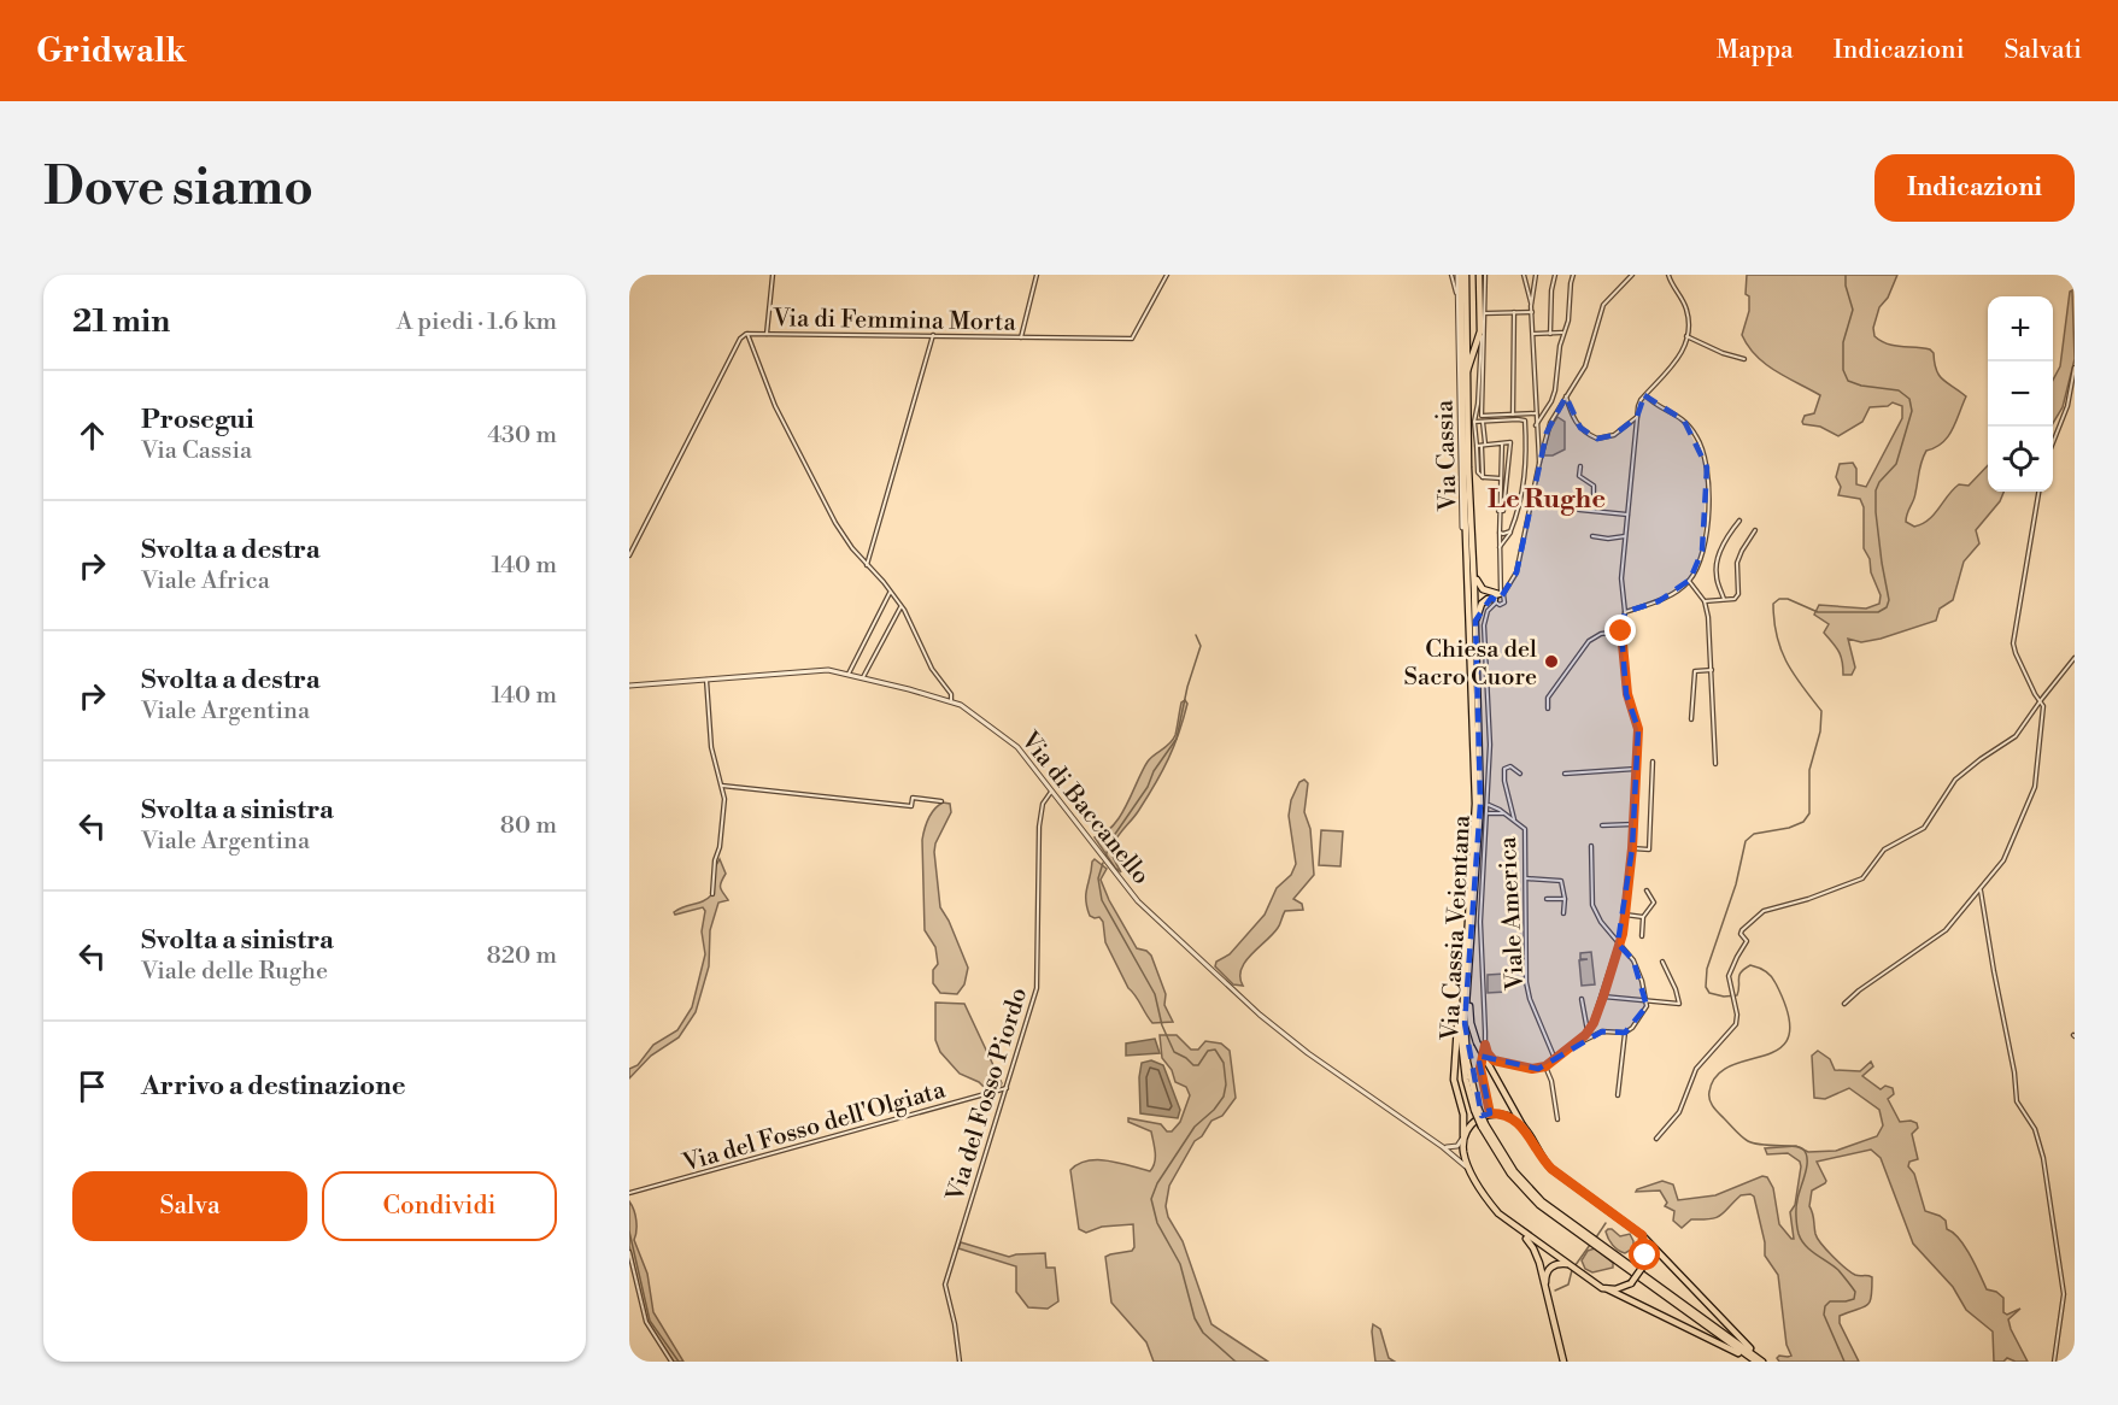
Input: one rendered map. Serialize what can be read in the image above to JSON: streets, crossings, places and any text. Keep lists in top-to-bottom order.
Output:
{
  "streets": {
    "main road": ["Via Cassia", "Via Cassia Veientana"],
    "street": [
      "Via di Femmina Morta",
      "Via di Baccanello",
      "Viale America",
      "Via del Fosso Piordo",
      "Via del Fosso dell'Olgiata"
    ]
  },
  "crossings": [
    ["Via Cassia", "Via Cassia Veientana"],
    ["Via di Baccanello", "Via del Fosso Piordo"],
    ["Via del Fosso Piordo", "Via del Fosso dell'Olgiata"]
  ],
  "districts": ["Le Rughe"],
  "places": ["Chiesa del Sacro Cuore"],
  "page": {
    "header": "Gridwalk",
    "nav": ["Mappa", "Indicazioni", "Salvati"],
    "buttons": [
      "Indicazioni",
      ["Salva", "Condividi"]
    ],
    "title": "Dove siamo",
    "heading": ["21 min", "A piedi · 1.6 km"],
    "map_buttons": ["+", "−"],
    "list": [
      ["Prosegui", "Via Cassia", "430 m"],
      ["Svolta a destra", "Viale Africa", "140 m"],
      ["Svolta a destra", "Viale Argentina", "140 m"],
      ["Svolta a sinistra", "Viale Argentina", "80 m"],
      ["Svolta a sinistra", "Viale delle Rughe", "820 m"],
      "Arrivo a destinazione"
    ]
  }
}
